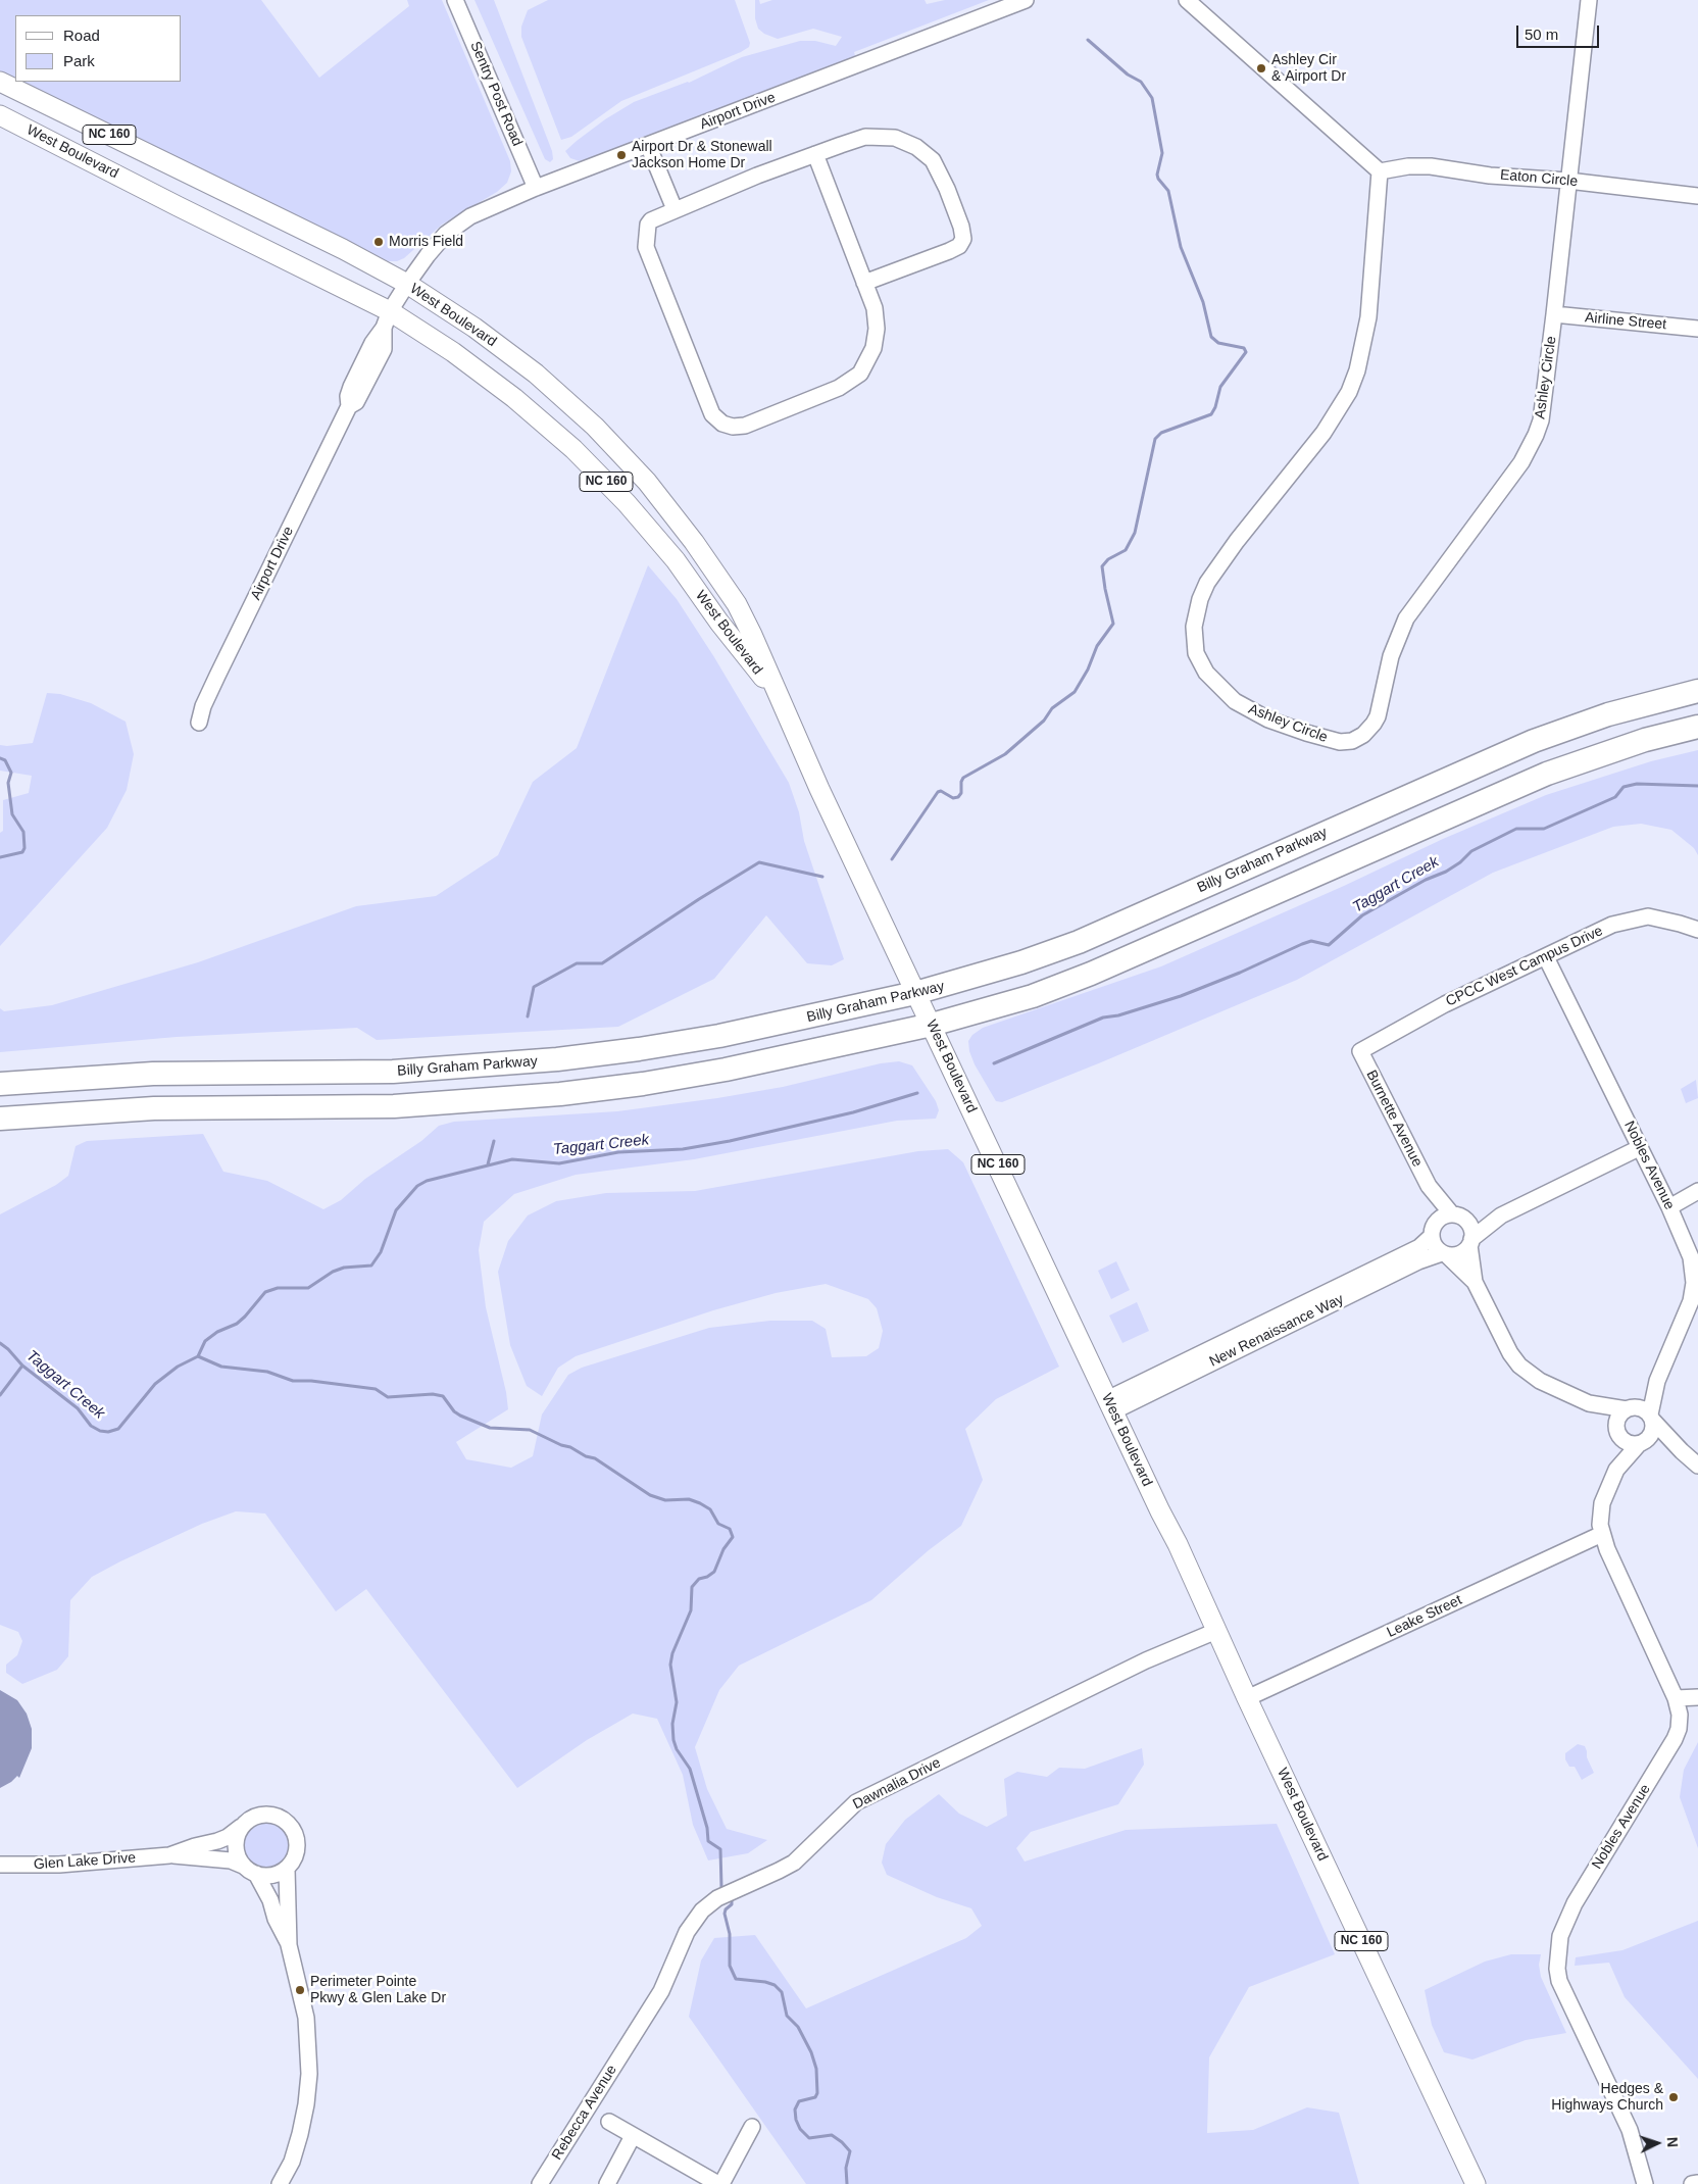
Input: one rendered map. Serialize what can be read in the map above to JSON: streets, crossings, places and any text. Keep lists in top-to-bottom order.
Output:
{
  "streets": {
    "highway": ["Billy Graham Parkway"],
    "main road": ["NC 160", "West Boulevard"],
    "street": [
      "Sentry Post Road",
      "Airport Drive",
      "Eaton Circle",
      "Airline Street",
      "Ashley Circle",
      "CPCC West Campus Drive",
      "Burnette Avenue",
      "Nobles Avenue",
      "New Renaissance Way",
      "Leake Street",
      "Dawnalia Drive",
      "Glen Lake Drive",
      "Rebecca Avenue"
    ]
  },
  "crossings": [
    ["Sentry Post Road", "Airport Drive"],
    ["Airport Drive", "West Boulevard"],
    ["West Boulevard", "Billy Graham Parkway"],
    ["West Boulevard", "New Renaissance Way"],
    ["West Boulevard", "Leake Street"],
    ["West Boulevard", "Dawnalia Drive"],
    ["Eaton Circle", "Ashley Circle"],
    ["Airline Street", "Ashley Circle"],
    ["CPCC West Campus Drive", "Burnette Avenue"],
    ["CPCC West Campus Drive", "Nobles Avenue"],
    ["Burnette Avenue", "New Renaissance Way"],
    ["Nobles Avenue", "Leake Street"],
    ["Dawnalia Drive", "Rebecca Avenue"]
  ],
  "water": ["Taggart Creek"],
  "places": [
    "Ashley Cir & Airport Dr",
    "Airport Dr & Stonewall Jackson Home Dr",
    "Morris Field",
    "Perimeter Pointe Pkwy & Glen Lake Dr",
    "Hedges & Highways Church"
  ],
  "legend": ["Road", "Park"],
  "scale_bar": "50 m",
  "north": "right"
}
